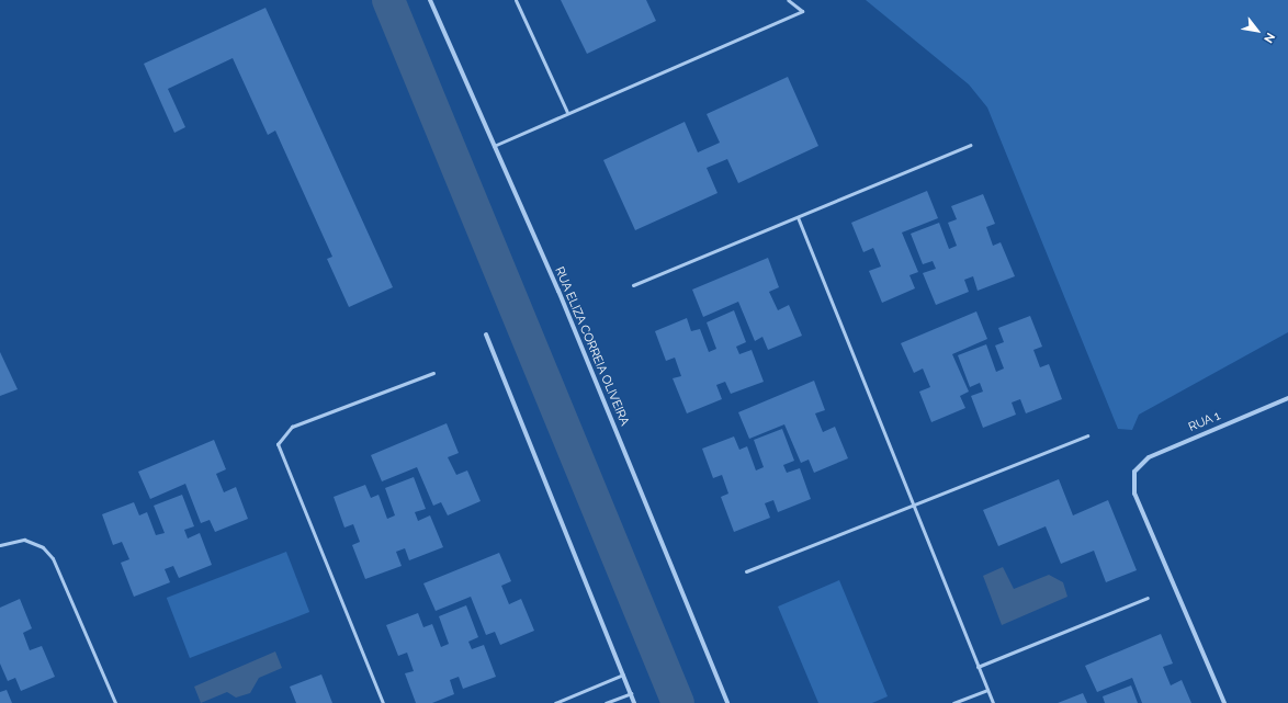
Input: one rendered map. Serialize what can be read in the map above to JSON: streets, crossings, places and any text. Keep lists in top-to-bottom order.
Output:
{
  "streets": {
    "street": ["RUA ELIZA CORREIA OLIVEIRA", "RUA 1"]
  },
  "north": "bottom right"
}
